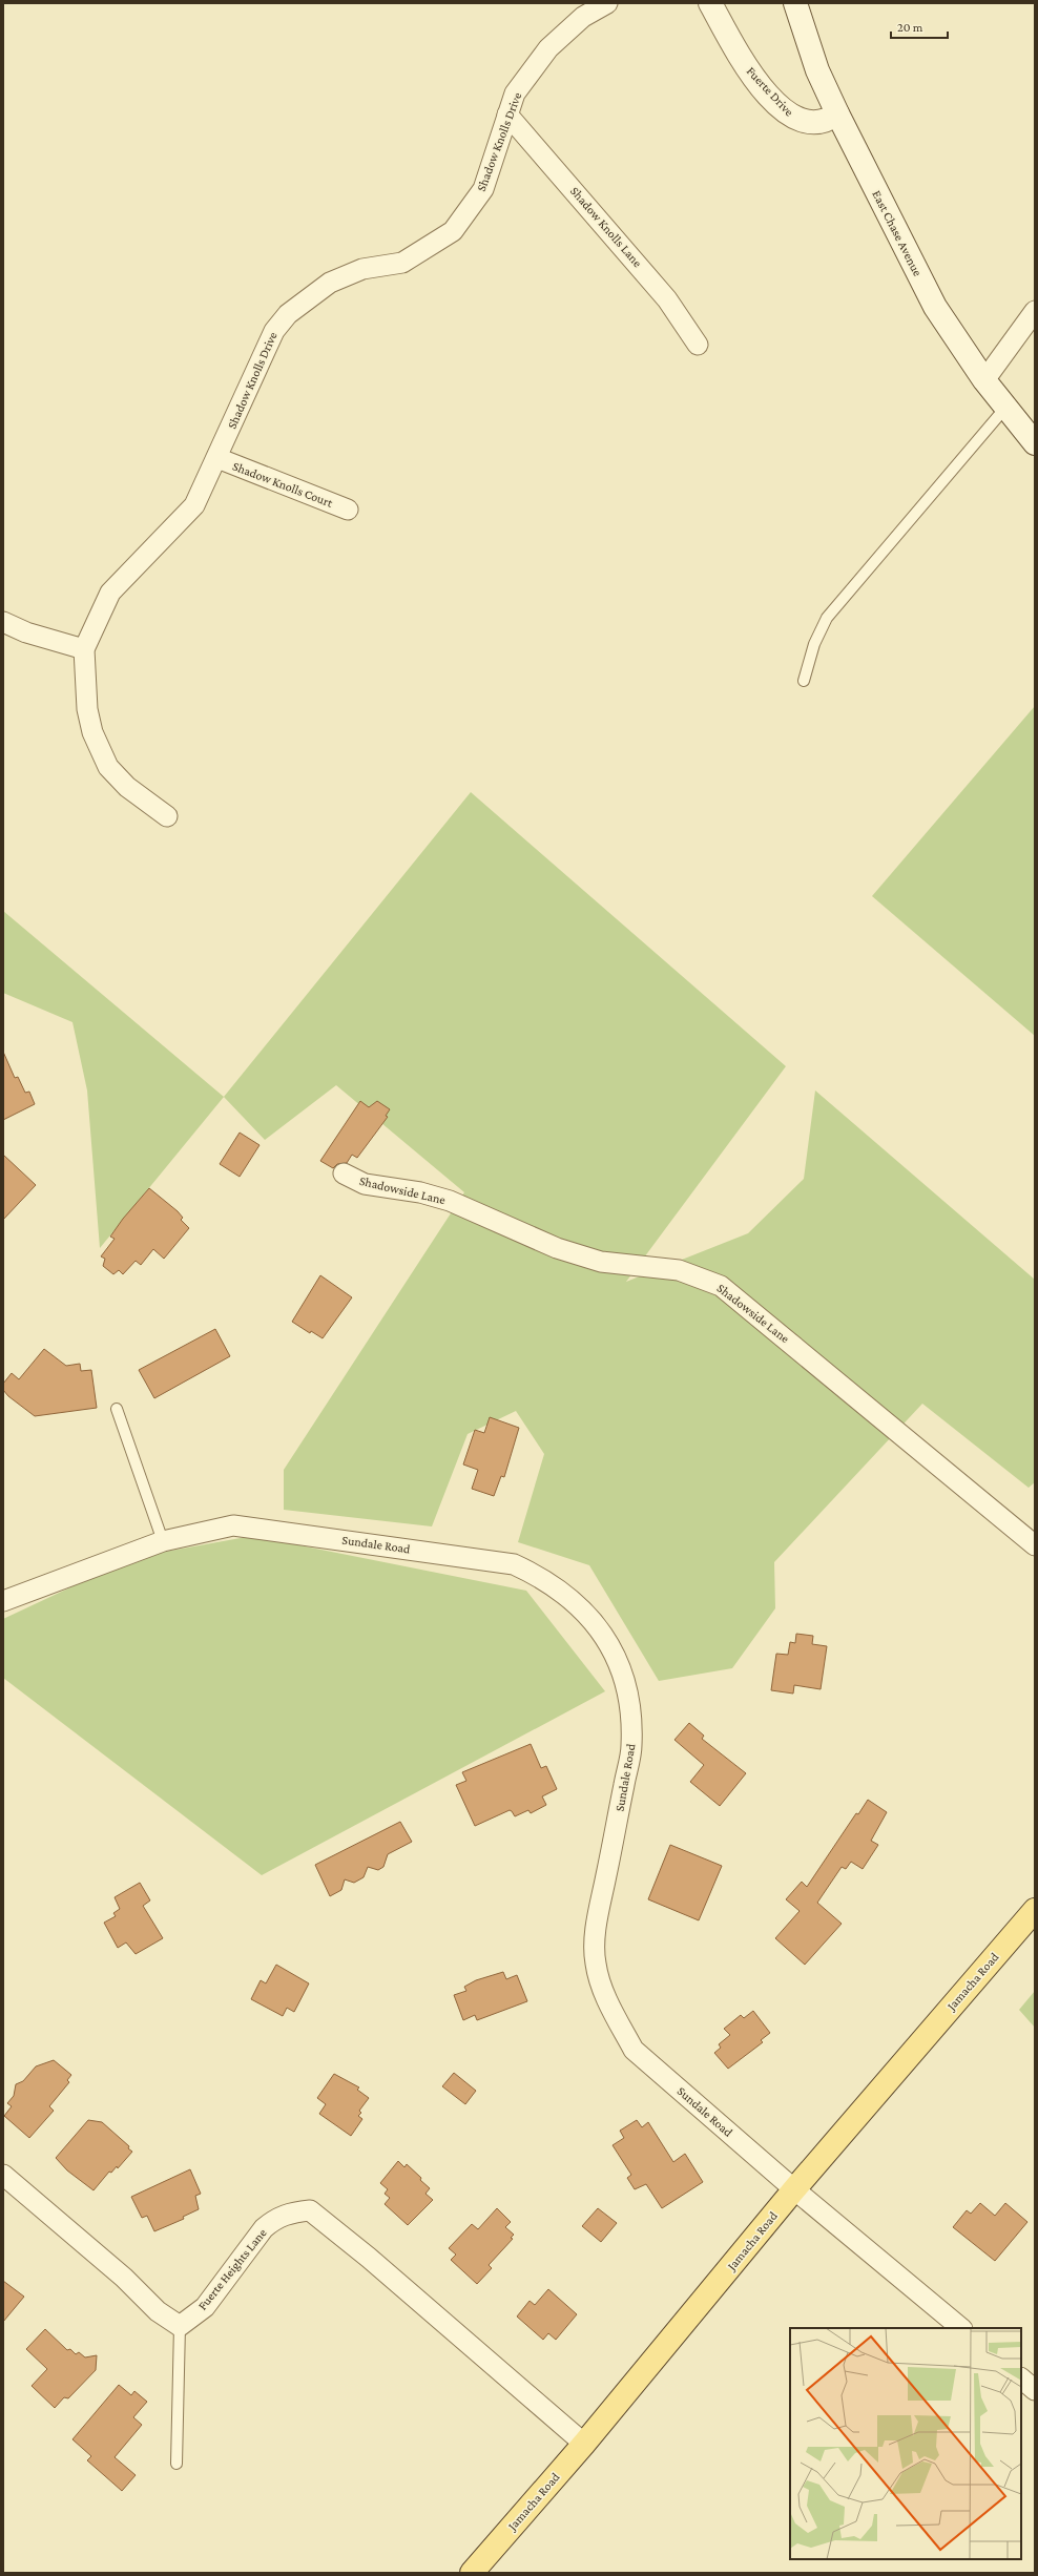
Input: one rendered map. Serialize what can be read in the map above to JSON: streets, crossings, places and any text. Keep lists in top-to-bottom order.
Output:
{
  "streets": {
    "main road": ["Fuerte Drive", "East Chase Avenue", "Jamacha Road"],
    "street": [
      "Shadow Knolls Drive",
      "Shadow Knolls Lane",
      "Shadow Knolls Court",
      "Shadowside Lane",
      "Sundale Road",
      "Fuerte Heights Lane"
    ]
  },
  "crossings": [
    ["Fuerte Drive", "East Chase Avenue"],
    ["Shadow Knolls Drive", "Shadow Knolls Lane"],
    ["Shadow Knolls Drive", "Shadow Knolls Court"],
    ["Sundale Road", "Jamacha Road"],
    ["Jamacha Road", "Fuerte Heights Lane"]
  ],
  "scale_bar": "20 m"
}
